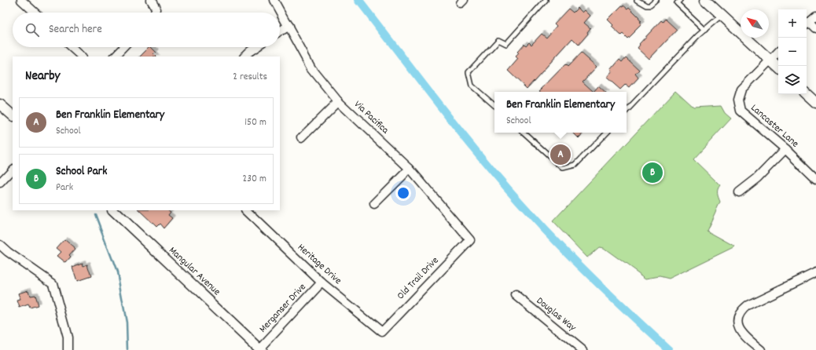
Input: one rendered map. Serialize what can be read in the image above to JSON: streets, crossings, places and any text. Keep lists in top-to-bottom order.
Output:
{
  "streets": {
    "street": [
      "Via Pacifica",
      "Lancaster Lane",
      "Heritage Drive",
      "Mangular Avenue",
      "Old Trail Drive",
      "Merganser Drive",
      "Douglas Way"
    ]
  },
  "crossings": [
    ["Via Pacifica", "Old Trail Drive"],
    ["Heritage Drive", "Old Trail Drive"],
    ["Heritage Drive", "Merganser Drive"],
    ["Mangular Avenue", "Merganser Drive"]
  ],
  "north": "top left",
  "page": {
    "map_buttons": ["+", "−"],
    "search": "Search here",
    "heading": ["Nearby", "2 results"],
    "popup": ["Ben Franklin Elementary", "School"],
    "list": [
      {
        "mark": "A",
        "name": "Ben Franklin Elementary",
        "note": "School",
        "value": "150 m"
      },
      {
        "mark": "B",
        "name": "School Park",
        "note": "Park",
        "value": "230 m"
      }
    ],
    "pins": ["A", "B"]
  }
}
